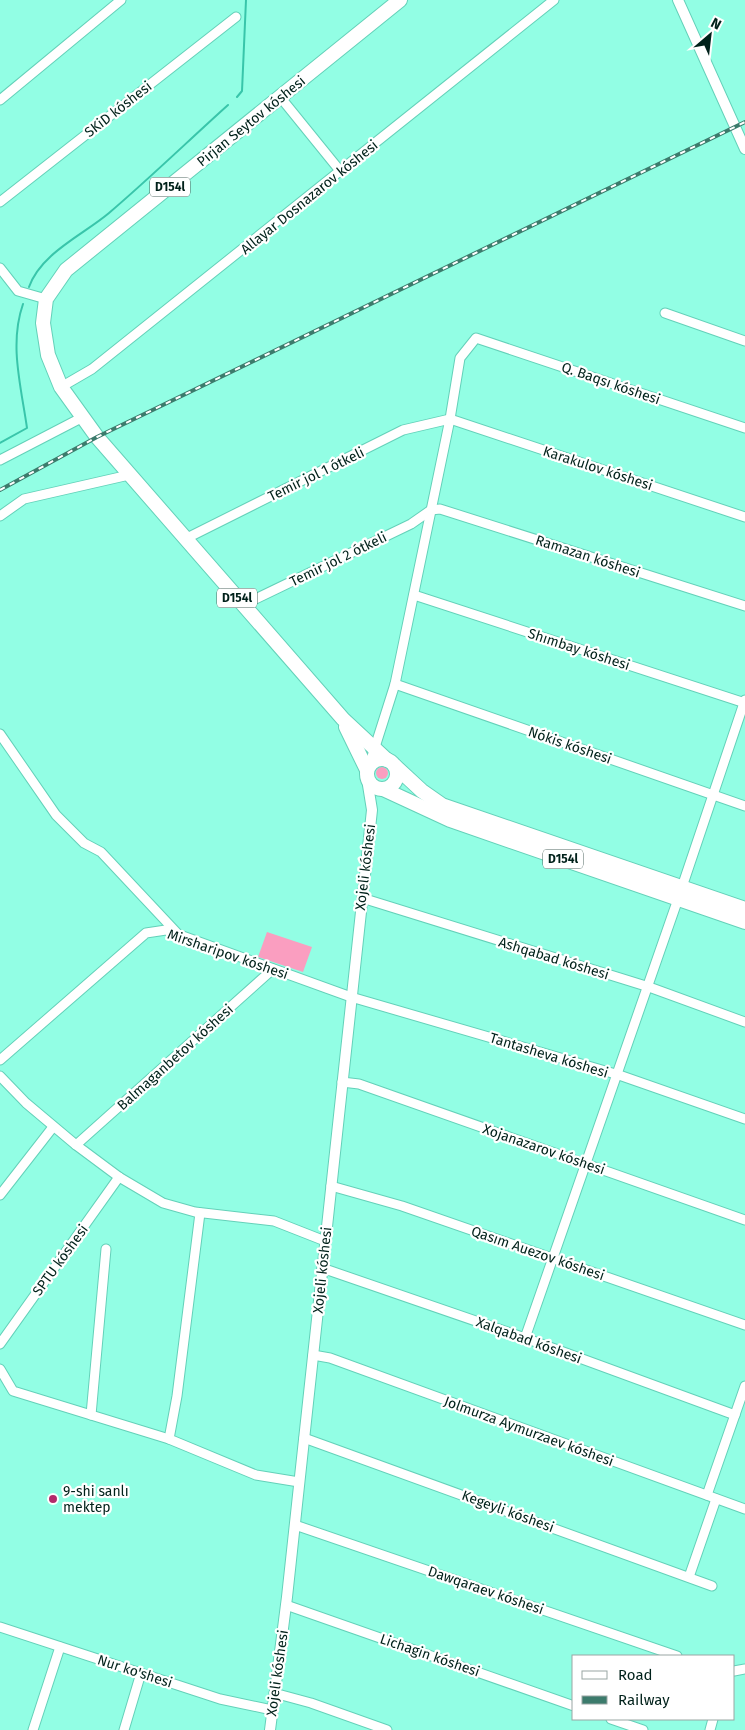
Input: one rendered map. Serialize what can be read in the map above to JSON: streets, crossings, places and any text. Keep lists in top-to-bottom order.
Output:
{
  "streets": {
    "main road": ["Pirjan Seytov kóshesi", "D154l"],
    "street": [
      "SKiD kóshesi",
      "Allayar Dosnazarov kóshesi",
      "Q. Baqsı kóshesi",
      "Karakulov kóshesi",
      "Temir jol 1 ótkeli",
      "Ramazan kóshesi",
      "Temir jol 2 ótkeli",
      "Shımbay kóshesi",
      "Nókis kóshesi",
      "Xojeli kóshesi",
      "Mirsharipov kóshesi",
      "Ashqabad kóshesi",
      "Tantasheva kóshesi",
      "Balmaganbetov kóshesi",
      "Xojanazarov kóshesi",
      "Qasım Auezov kóshesi",
      "SPTU kóshesi",
      "Xalqabad kóshesi",
      "Jolmurza Aymurzaev kóshesi",
      "Kegeyli kóshesi",
      "Dawqaraev kóshesi",
      "Lichagin kóshesi",
      "Nur ko'shesi"
    ]
  },
  "crossings": [
    ["Pirjan Seytov kóshesi", "D154l"],
    ["Pirjan Seytov kóshesi", "Allayar Dosnazarov kóshesi"],
    ["D154l", "Temir jol 1 ótkeli"],
    ["D154l", "Temir jol 2 ótkeli"],
    ["Q. Baqsı kóshesi", "Karakulov kóshesi"],
    ["Q. Baqsı kóshesi", "Temir jol 1 ótkeli"],
    ["Karakulov kóshesi", "Temir jol 1 ótkeli"],
    ["Ramazan kóshesi", "Temir jol 2 ótkeli"],
    ["Xojeli kóshesi", "Mirsharipov kóshesi"],
    ["Xojeli kóshesi", "Ashqabad kóshesi"],
    ["Xojeli kóshesi", "Tantasheva kóshesi"],
    ["Xojeli kóshesi", "Xojanazarov kóshesi"],
    ["Xojeli kóshesi", "Qasım Auezov kóshesi"],
    ["Xojeli kóshesi", "Xalqabad kóshesi"],
    ["Xojeli kóshesi", "Jolmurza Aymurzaev kóshesi"],
    ["Xojeli kóshesi", "Kegeyli kóshesi"],
    ["Xojeli kóshesi", "Dawqaraev kóshesi"],
    ["Xojeli kóshesi", "Lichagin kóshesi"],
    ["Xojeli kóshesi", "Nur ko'shesi"],
    ["Mirsharipov kóshesi", "Tantasheva kóshesi"],
    ["Mirsharipov kóshesi", "Balmaganbetov kóshesi"]
  ],
  "places": ["9-shi sanlı mektep"],
  "legend": ["Road", "Railway"],
  "north": "top right"
}
